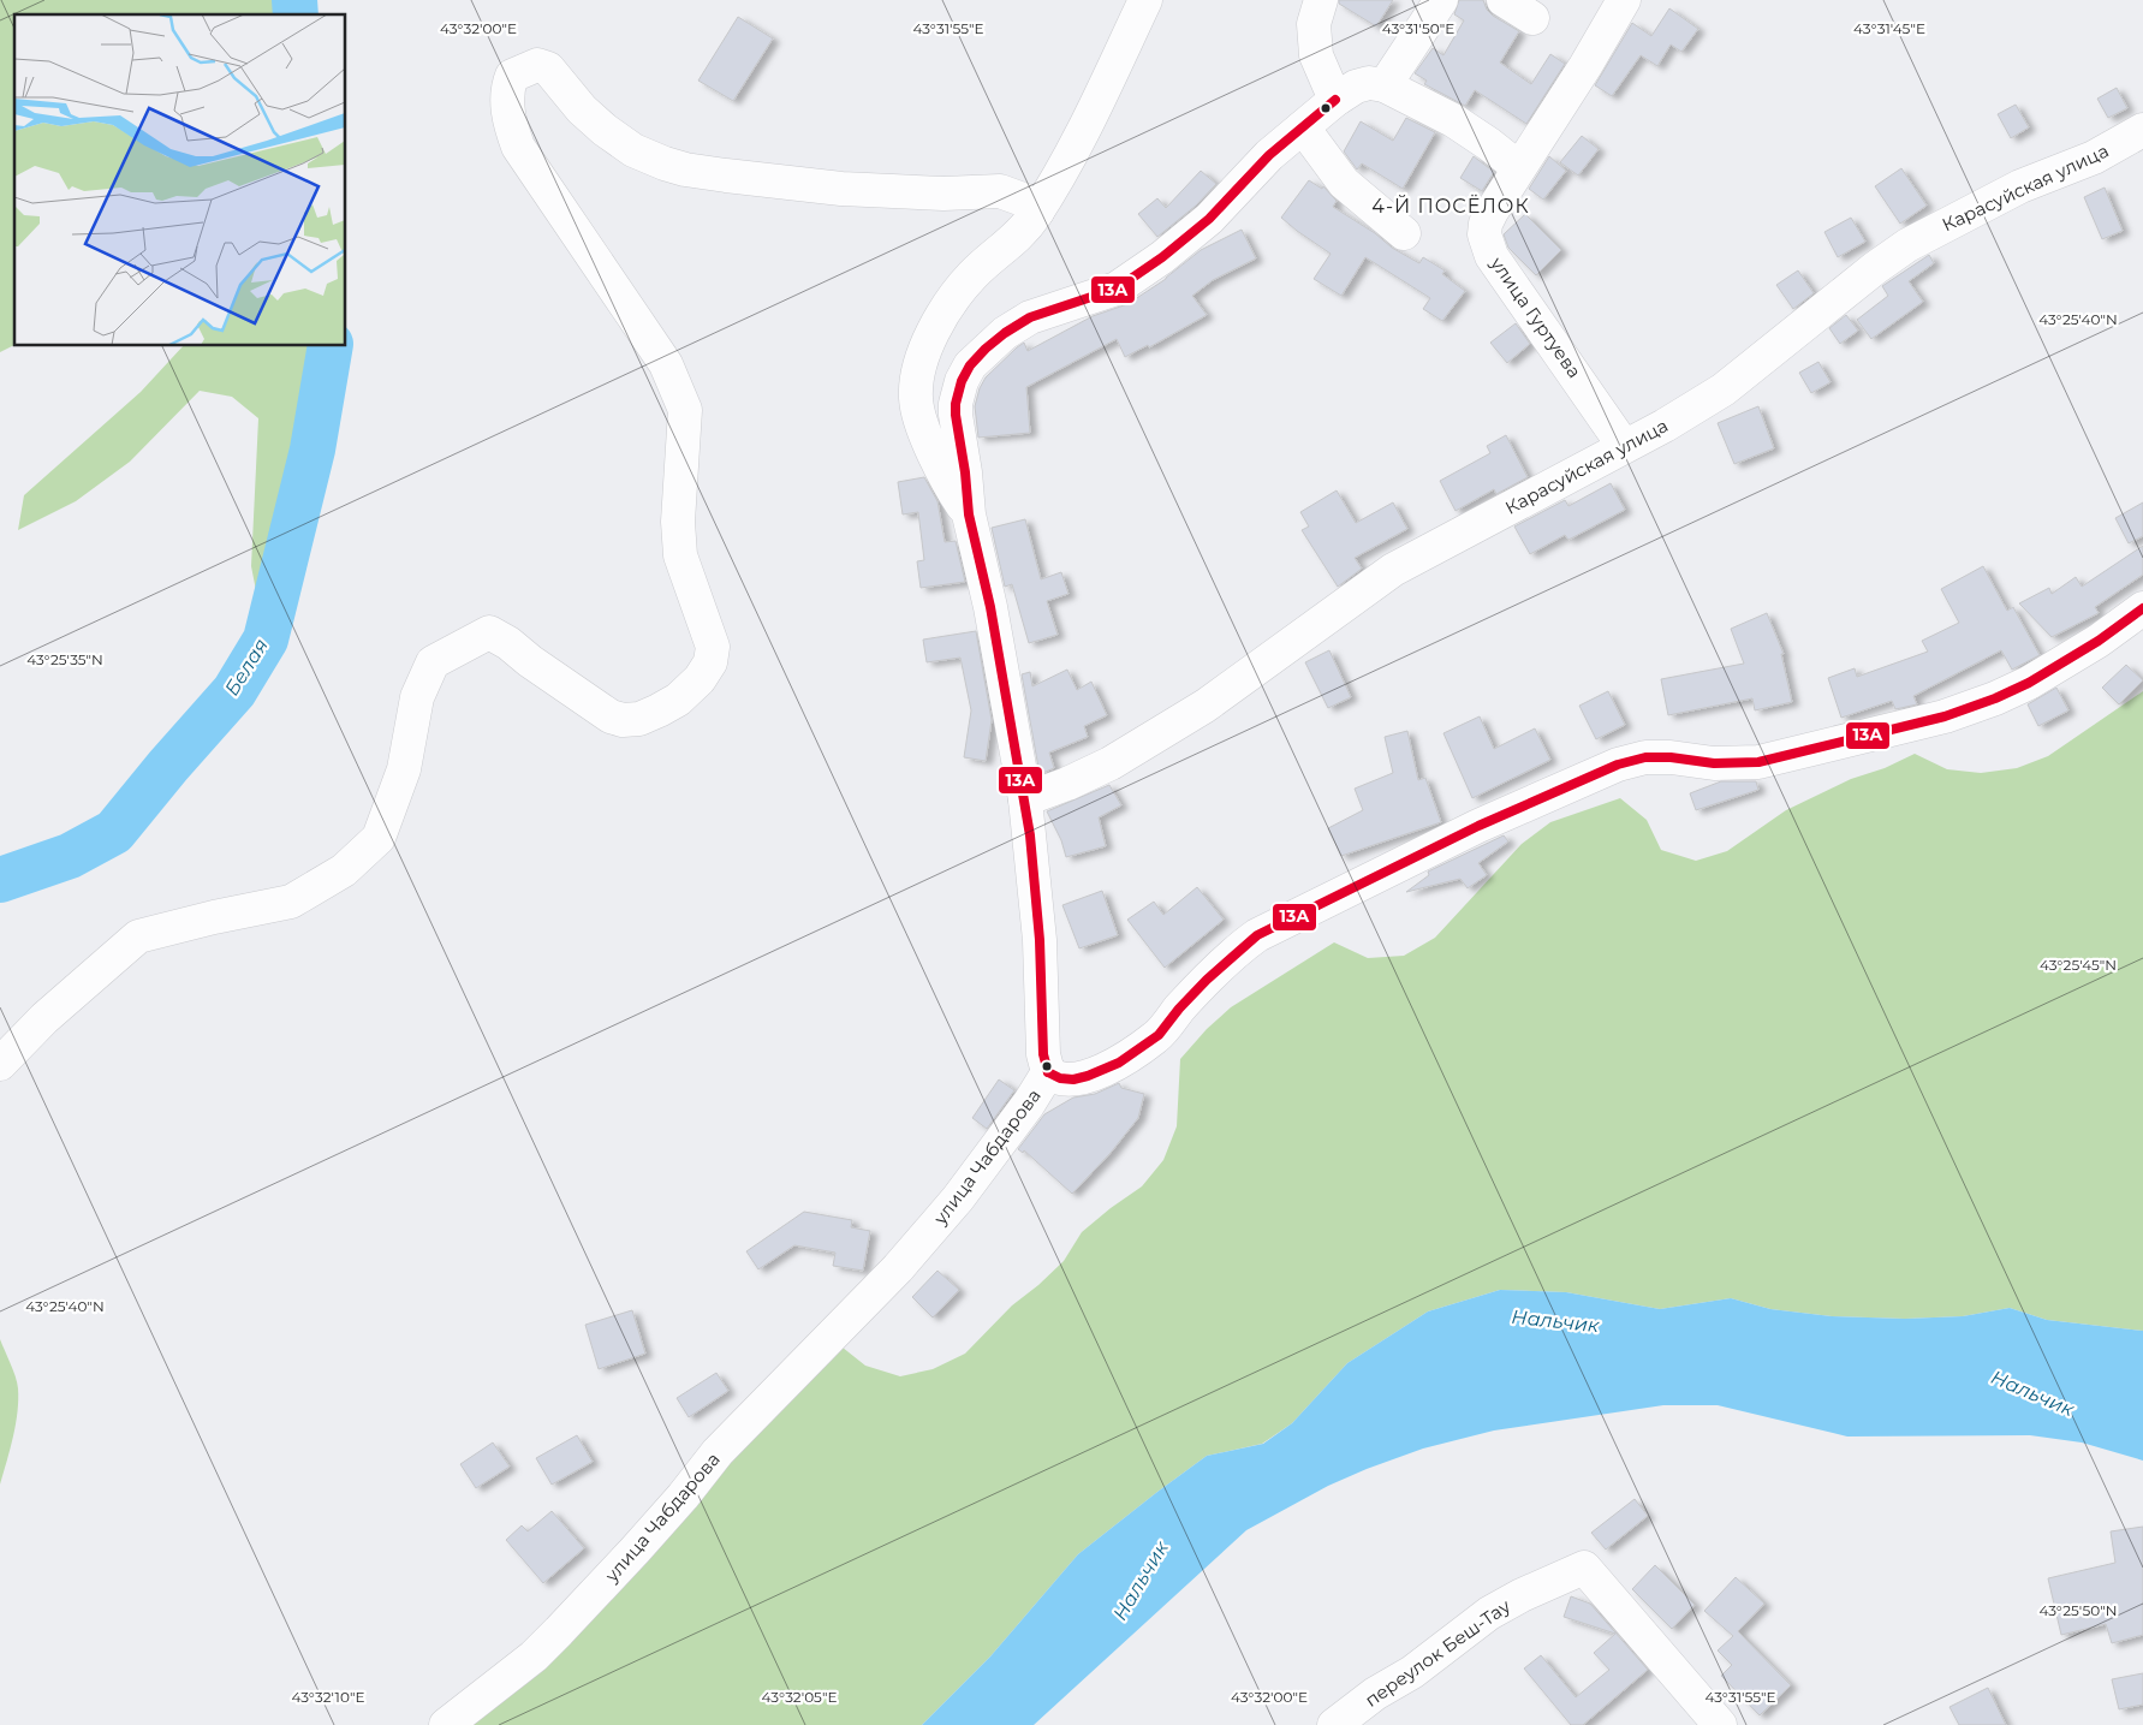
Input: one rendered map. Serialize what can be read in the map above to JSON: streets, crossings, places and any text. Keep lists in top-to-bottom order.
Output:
{
  "streets": {
    "street": [
      "Карасуйская улица",
      "улица Гуртуева",
      "улица Чабдарова",
      "переулок Беш-Тау"
    ]
  },
  "crossings": [
    ["Карасуйская улица", "улица Гуртуева"]
  ],
  "districts": ["4-Й ПОСЁЛОК"],
  "water": ["Белая", "Нальчик"],
  "lines": ["transit line 13А"],
  "coordinates": [
    "43°32'00\"E",
    "43°31'55\"E",
    "43°31'50\"E",
    "43°31'45\"E",
    "43°25'40\"N",
    "43°25'35\"N",
    "43°25'45\"N",
    "43°25'50\"N",
    "43°32'10\"E",
    "43°32'05\"E"
  ]
}
